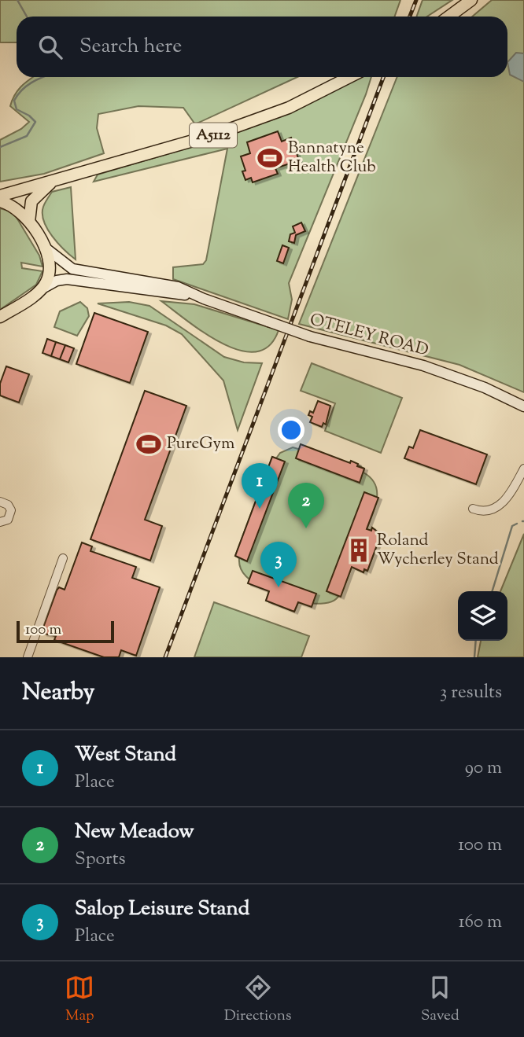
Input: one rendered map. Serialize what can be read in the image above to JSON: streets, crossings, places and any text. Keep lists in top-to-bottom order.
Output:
{
  "streets": {
    "main road": ["A5112", "OTELEY ROAD"]
  },
  "places": {
    "sports": ["Bannatyne Health Club", "PureGym"],
    "building": ["Roland Wycherley Stand"]
  },
  "scale_bar": "100 m",
  "page": {
    "search": "Search here",
    "pins": ["1", "2", "3"],
    "scale": "100 m",
    "heading": ["Nearby", "3 results"],
    "list": [
      {
        "mark": "1",
        "name": "West Stand",
        "note": "Place",
        "value": "90 m"
      },
      {
        "mark": "2",
        "name": "New Meadow",
        "note": "Sports",
        "value": "100 m"
      },
      {
        "mark": "3",
        "name": "Salop Leisure Stand",
        "note": "Place",
        "value": "160 m"
      }
    ],
    "nav": ["Map", "Directions", "Saved"]
  }
}
